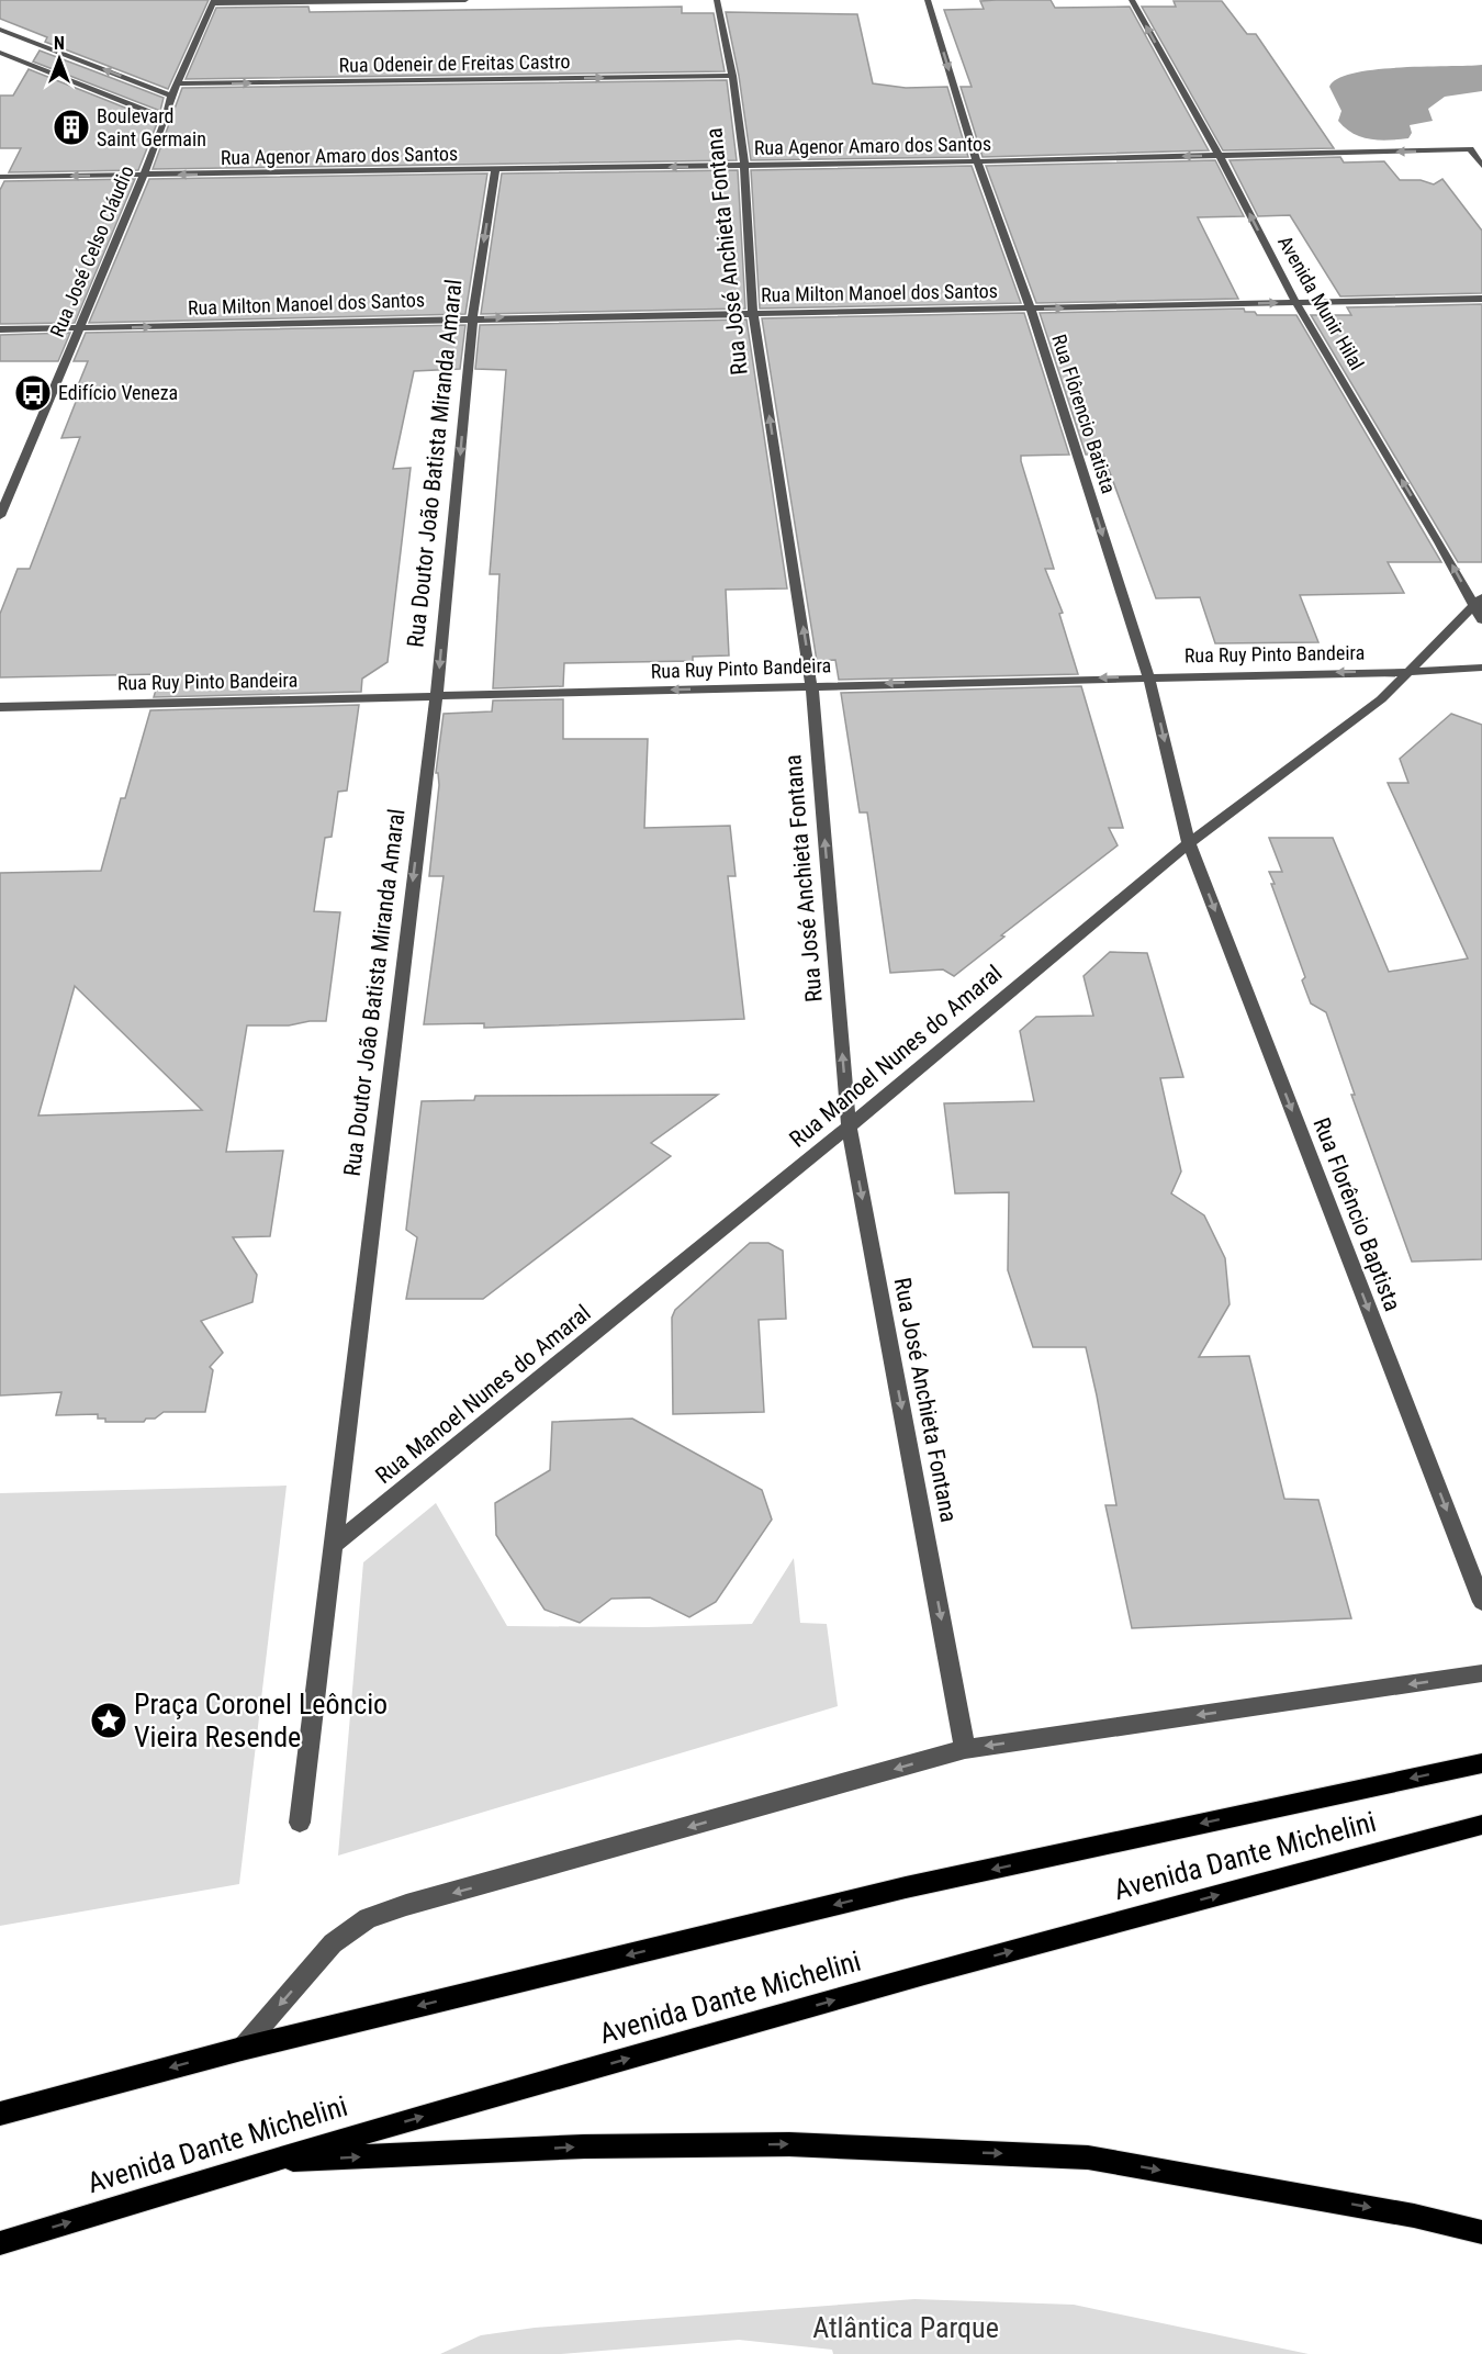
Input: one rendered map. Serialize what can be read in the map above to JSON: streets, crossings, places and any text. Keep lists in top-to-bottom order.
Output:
{
  "streets": {
    "main road": ["Avenida Dante Michelini"],
    "street": [
      "Rua Odeneir de Freitas Castro",
      "Rua Agenor Amaro dos Santos",
      "Rua José Celso Cláudio",
      "Rua José Anchieta Fontana",
      "Rua Milton Manoel dos Santos",
      "Avenida Munir Hilal",
      "Rua Flôrencio Batista",
      "Rua Doutor João Batista Miranda Amaral",
      "Rua Ruy Pinto Bandeira",
      "Rua Manoel Nunes do Amaral",
      "Rua Florêncio Baptista"
    ]
  },
  "crossings": [
    ["Rua Odeneir de Freitas Castro", "Rua José Celso Cláudio"],
    ["Rua Odeneir de Freitas Castro", "Rua José Anchieta Fontana"],
    ["Rua Agenor Amaro dos Santos", "Rua José Celso Cláudio"],
    ["Rua Agenor Amaro dos Santos", "Rua José Anchieta Fontana"],
    ["Rua Agenor Amaro dos Santos", "Avenida Munir Hilal"],
    ["Rua Agenor Amaro dos Santos", "Rua Flôrencio Batista"],
    ["Rua Agenor Amaro dos Santos", "Rua Doutor João Batista Miranda Amaral"],
    ["Rua José Celso Cláudio", "Rua Milton Manoel dos Santos"],
    ["Rua José Anchieta Fontana", "Rua Milton Manoel dos Santos"],
    ["Rua José Anchieta Fontana", "Rua Ruy Pinto Bandeira"],
    ["Rua José Anchieta Fontana", "Rua Manoel Nunes do Amaral"],
    ["Rua Milton Manoel dos Santos", "Avenida Munir Hilal"],
    ["Rua Milton Manoel dos Santos", "Rua Flôrencio Batista"],
    ["Rua Milton Manoel dos Santos", "Rua Doutor João Batista Miranda Amaral"],
    ["Avenida Munir Hilal", "Rua Manoel Nunes do Amaral"],
    ["Rua Flôrencio Batista", "Rua Ruy Pinto Bandeira"],
    ["Rua Flôrencio Batista", "Rua Manoel Nunes do Amaral"],
    ["Rua Flôrencio Batista", "Rua Florêncio Baptista"],
    ["Rua Doutor João Batista Miranda Amaral", "Rua Ruy Pinto Bandeira"],
    ["Rua Doutor João Batista Miranda Amaral", "Rua Manoel Nunes do Amaral"],
    ["Rua Ruy Pinto Bandeira", "Rua Manoel Nunes do Amaral"],
    ["Rua Manoel Nunes do Amaral", "Rua Florêncio Baptista"]
  ],
  "one_way": [
    "Rua Milton Manoel dos Santos",
    "Avenida Munir Hilal",
    "Rua Flôrencio Batista",
    "Rua Doutor João Batista Miranda Amaral",
    "Rua Ruy Pinto Bandeira",
    "Rua Florêncio Baptista"
  ],
  "parks": ["Atlântica Parque"],
  "places": {
    "building": ["Boulevard Saint Germain"],
    "bus stop": ["Edifício Veneza"],
    "place": ["Praça Coronel Leôncio Vieira Resende"]
  },
  "north": "top"
}
